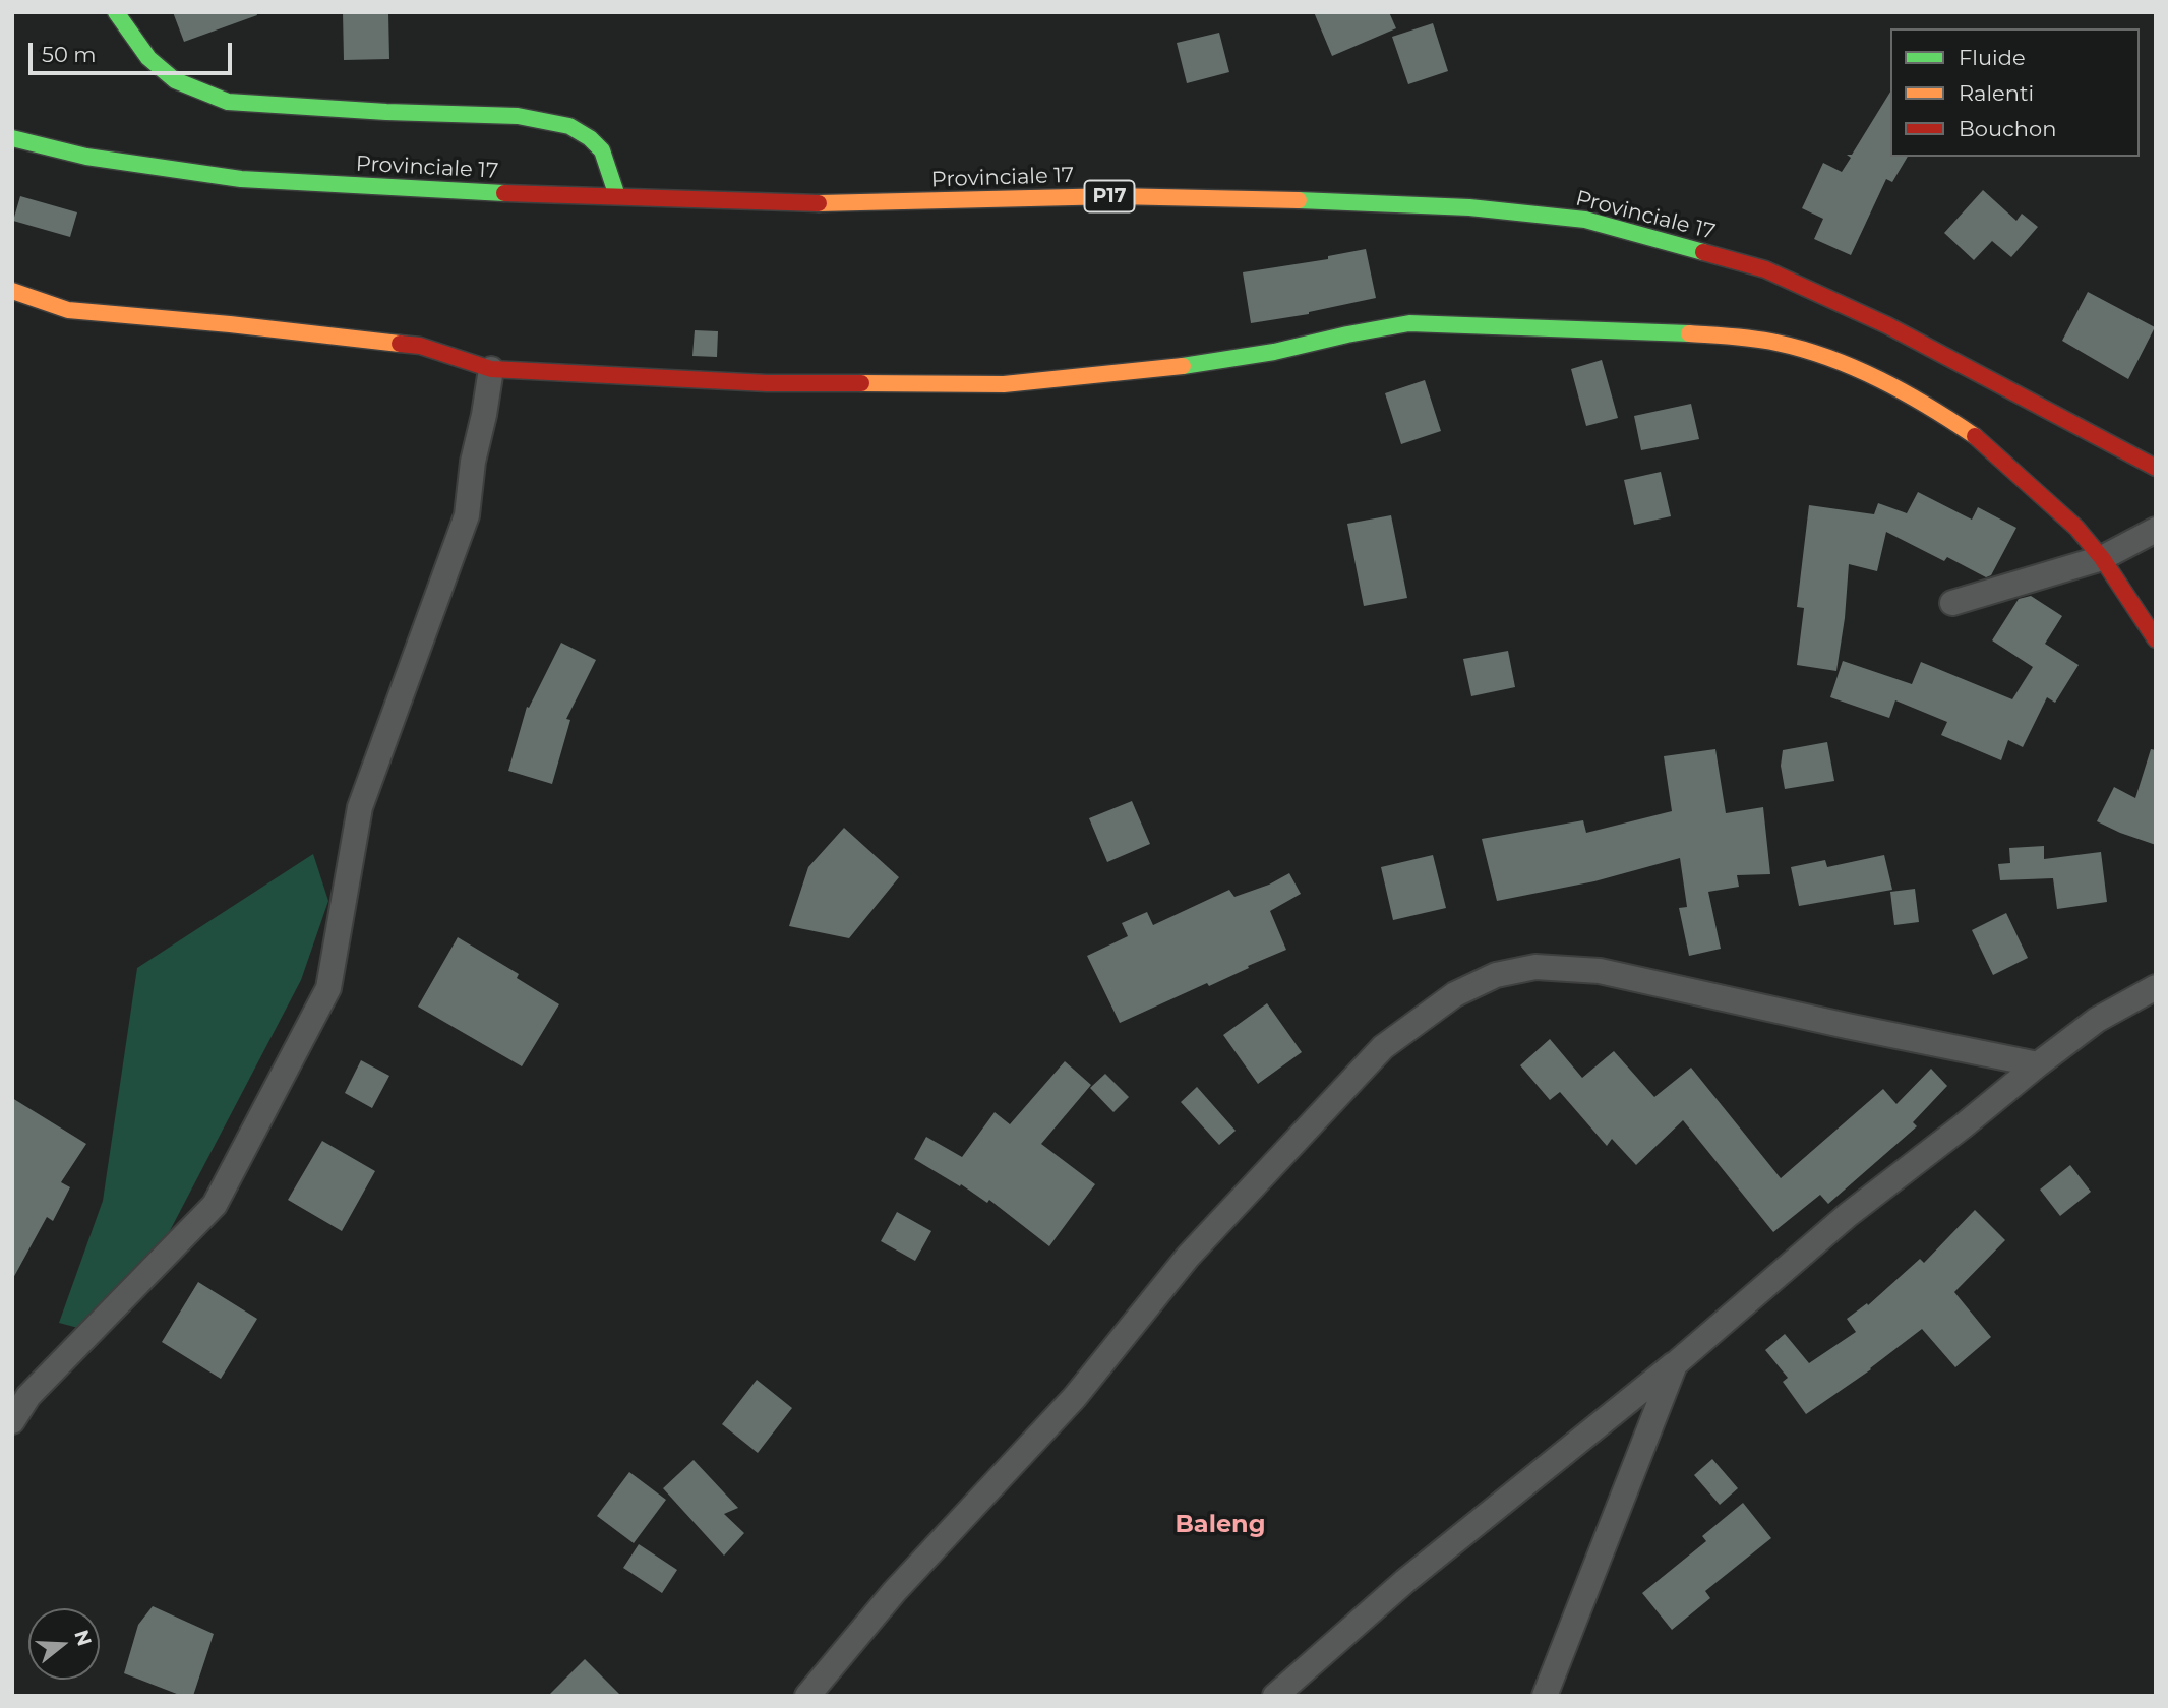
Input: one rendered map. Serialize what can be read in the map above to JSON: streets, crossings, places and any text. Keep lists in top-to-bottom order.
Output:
{
  "streets": {
    "street": ["Provinciale 17", "P17"]
  },
  "districts": ["Baleng"],
  "legend": ["Fluide", "Ralenti", "Bouchon"],
  "scale_bar": "50 m",
  "north": "right"
}
